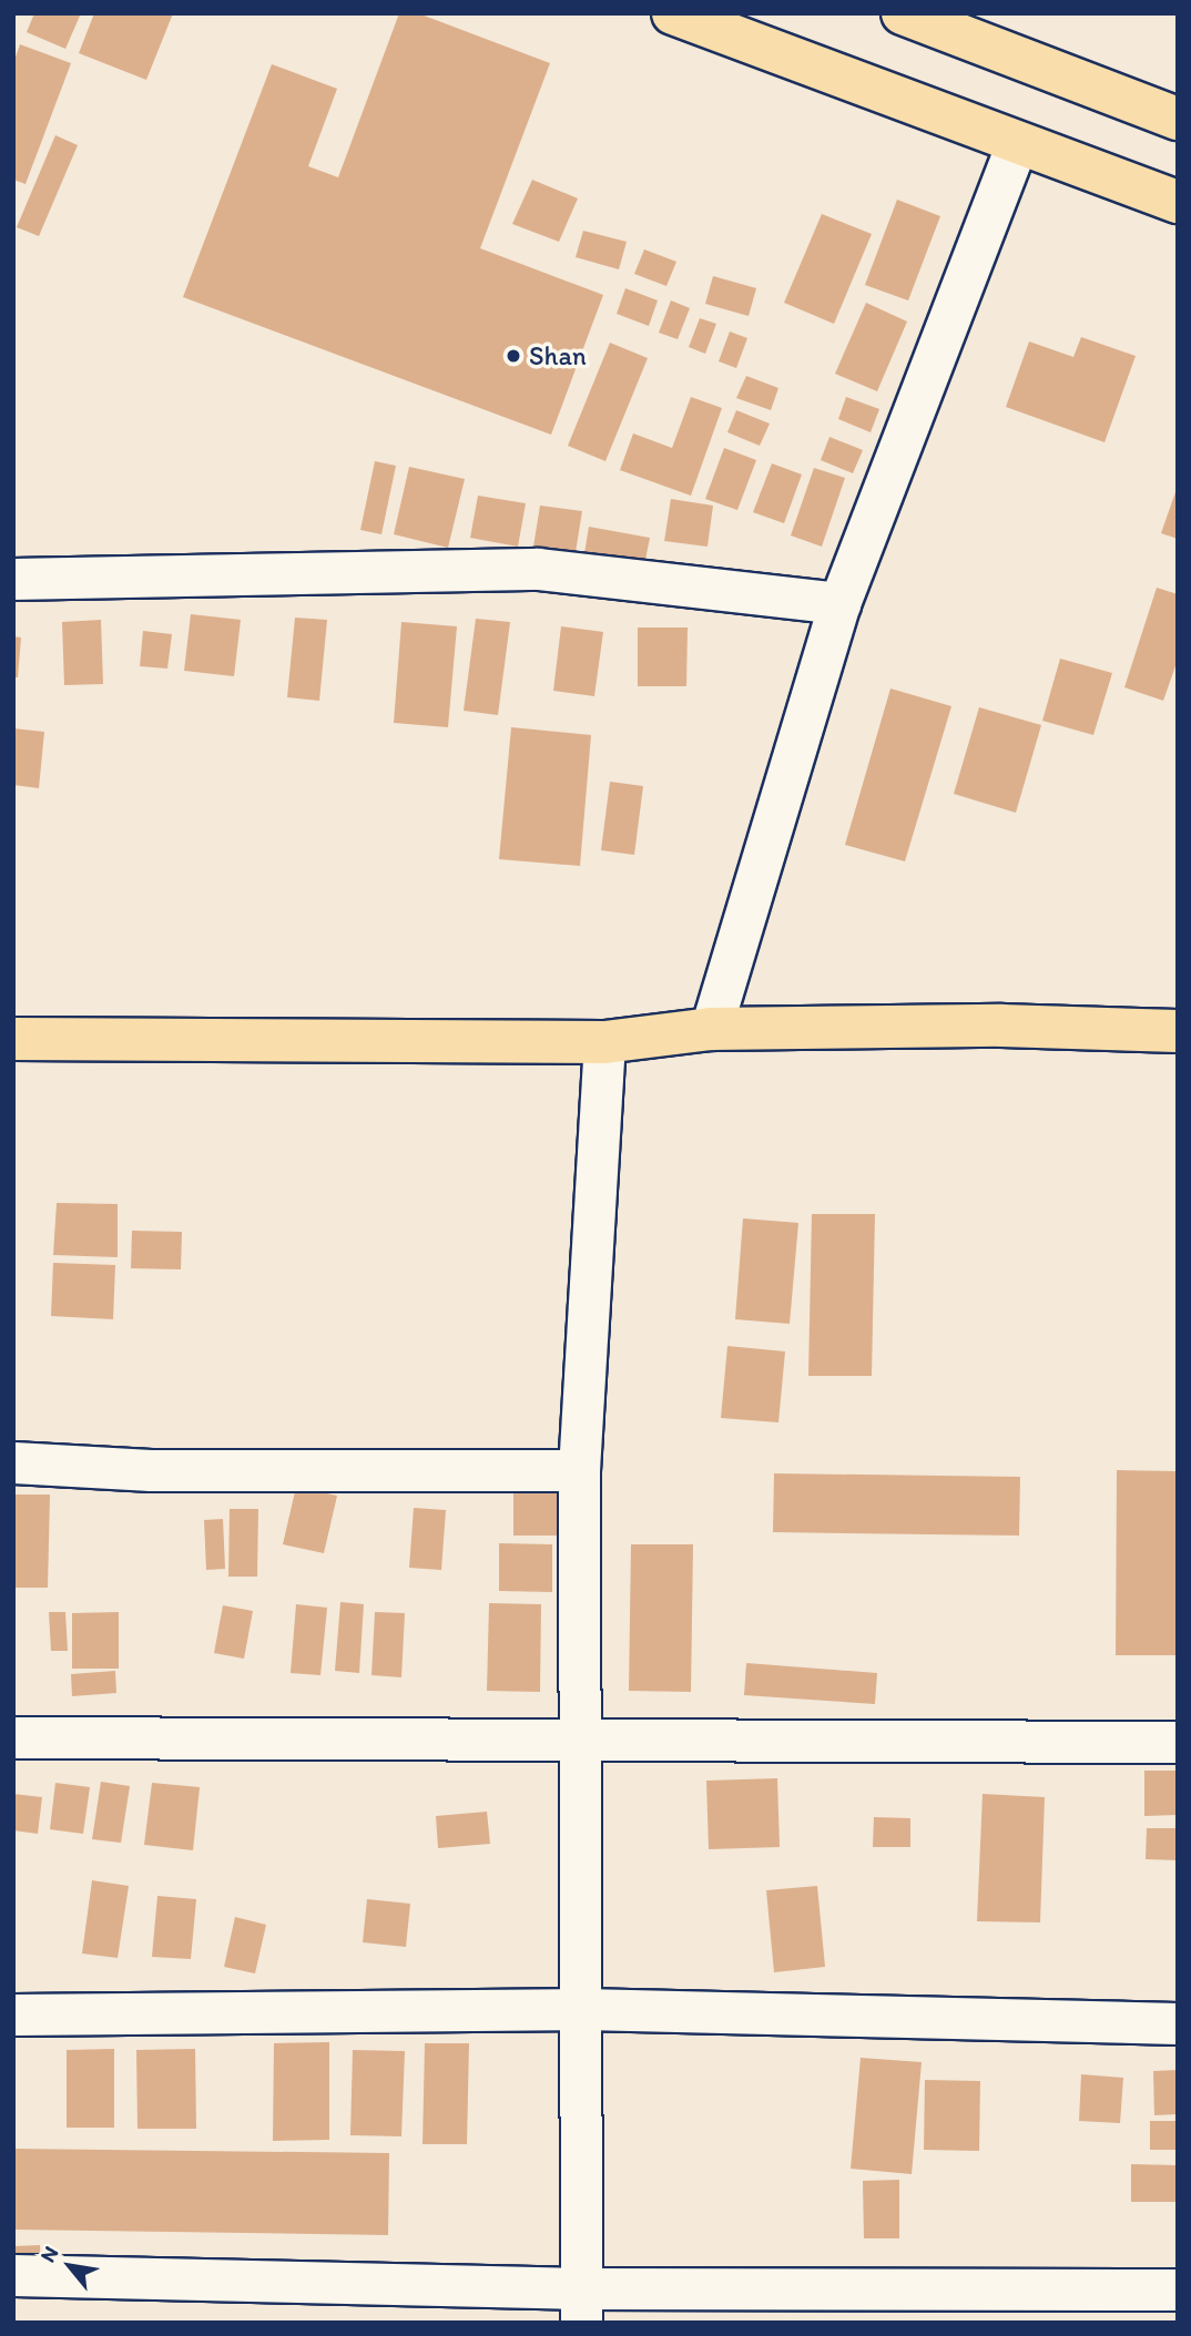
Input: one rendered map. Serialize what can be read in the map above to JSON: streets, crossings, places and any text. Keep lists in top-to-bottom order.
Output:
{
  "places": ["Shan"],
  "north": "top left"
}
